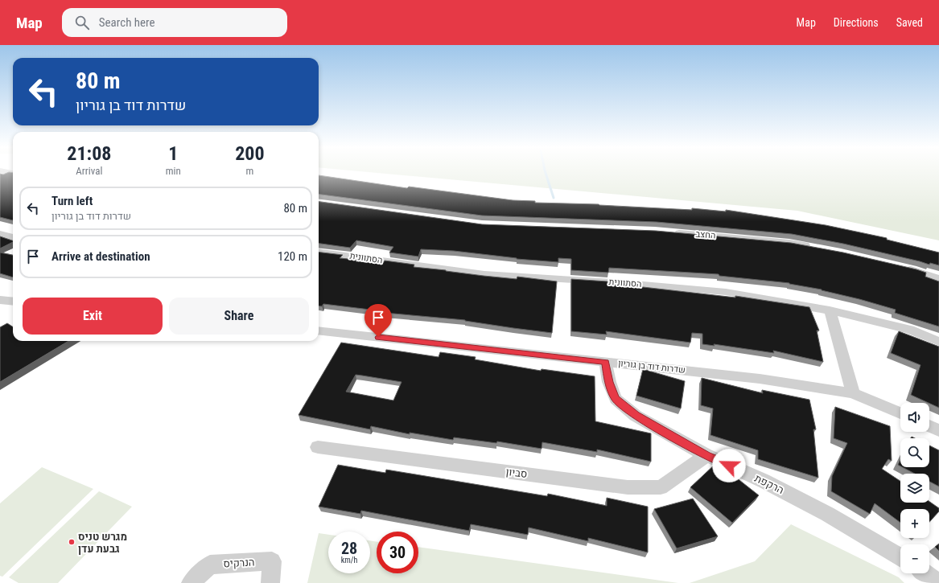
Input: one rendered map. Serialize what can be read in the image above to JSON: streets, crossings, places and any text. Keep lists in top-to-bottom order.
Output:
{
  "streets": {
    "street": [
      "החצב",
      "הסתוונית",
      "שדרות דוד בן גוריון",
      "סביון",
      "הרקפת",
      "הנרקיס"
    ]
  },
  "crossings": [
    ["שדרות דוד בן גוריון", "הרקפת"],
    ["סביון", "הרקפת"]
  ],
  "places": ["מגרש טניס גבעת עדן"],
  "page": {
    "header": "Map",
    "search": "Search here",
    "nav": ["Map", "Directions", "Saved"],
    "turn": ["80 m", "שדרות דוד בן גוריון"],
    "eta": [
      "21:08",
      "Arrival",
      "1",
      "min",
      "200",
      "m"
    ],
    "list": [
      {
        "name": "Turn left",
        "note": "שדרות דוד בן גוריון",
        "value": "80 m"
      },
      {
        "name": "Arrive at destination",
        "value": "120 m"
      }
    ],
    "buttons": ["Exit", "Share"],
    "map_buttons": ["+", "−"],
    "speed": "28 km/h",
    "limit": "30"
  }
}
